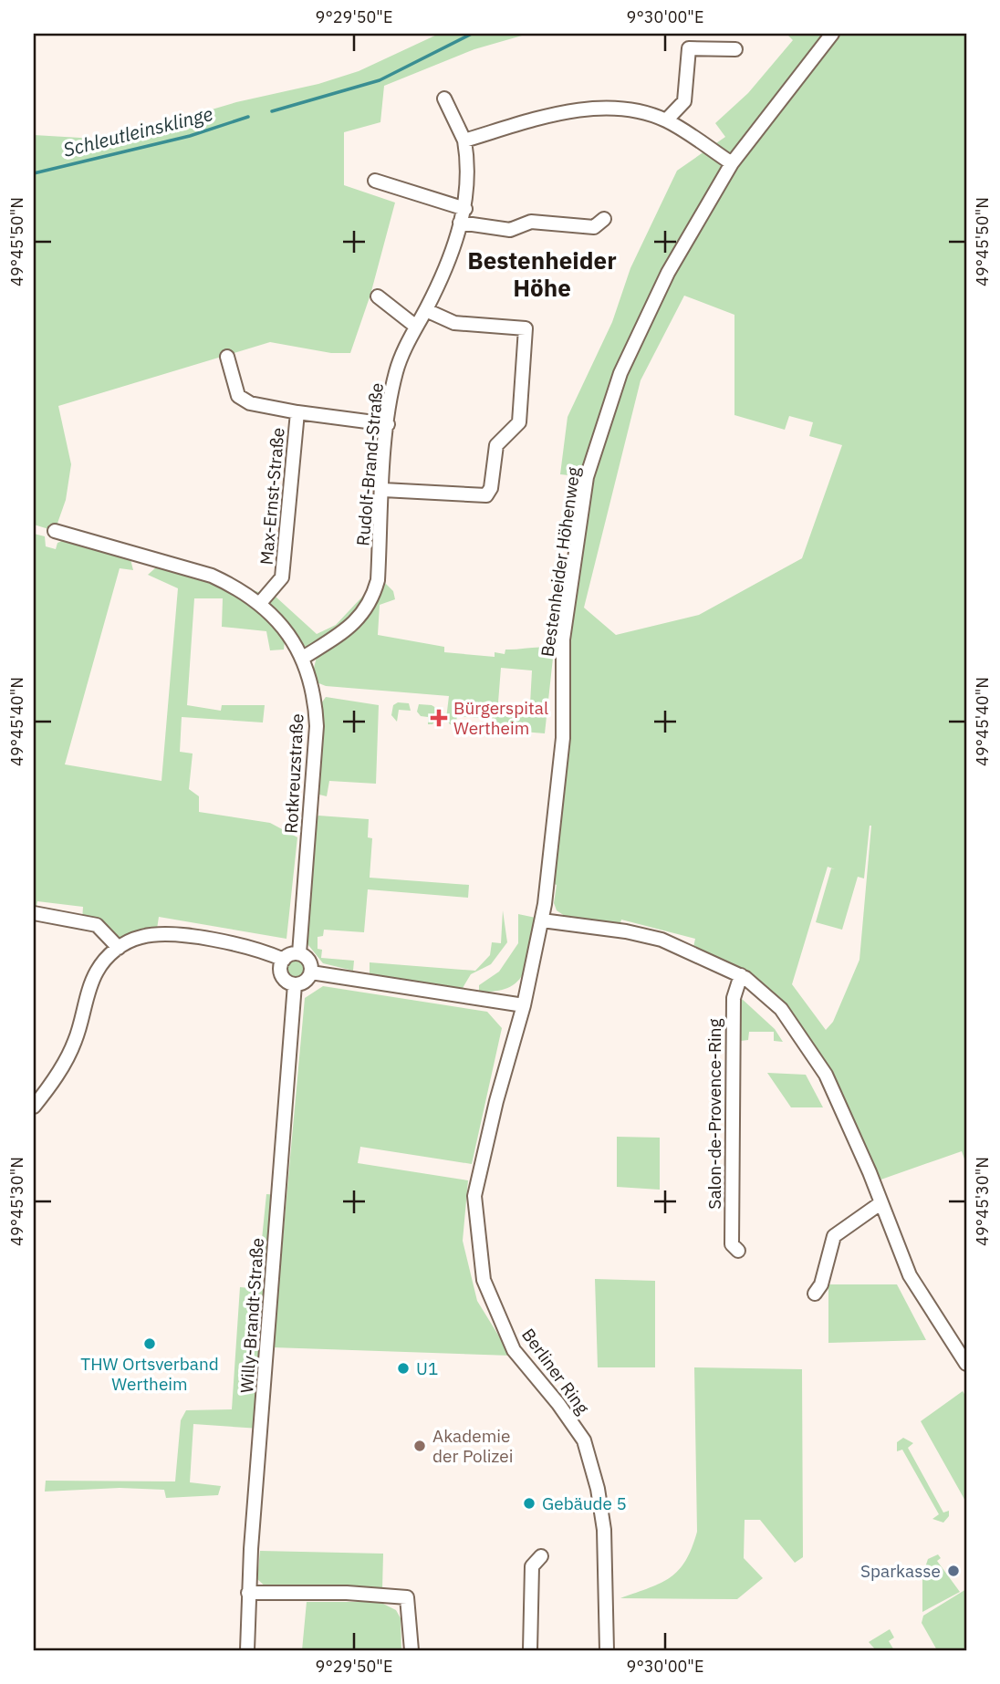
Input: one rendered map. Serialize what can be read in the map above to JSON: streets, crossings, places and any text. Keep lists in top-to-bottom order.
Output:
{
  "streets": {
    "street": [
      "Rudolf-Brand-Straße",
      "Max-Ernst-Straße",
      "Bestenheider Höhenweg",
      "Rotkreuzstraße",
      "Salon-de-Provence-Ring",
      "Willy-Brandt-Straße",
      "Berliner Ring"
    ]
  },
  "crossings": [
    ["Rudolf-Brand-Straße", "Rotkreuzstraße"],
    ["Max-Ernst-Straße", "Rotkreuzstraße"],
    ["Bestenheider Höhenweg", "Berliner Ring"],
    ["Rotkreuzstraße", "Willy-Brandt-Straße"]
  ],
  "districts": ["Bestenheider Höhe"],
  "water": ["Schleutleinsklinge"],
  "places": {
    "health": ["Bürgerspital Wertheim"],
    "other": [
      "THW Ortsverband Wertheim",
      "U1",
      "Akademie der Polizei",
      "Gebäude 5",
      "Sparkasse"
    ]
  },
  "coordinates": [
    "9°29'50\"E",
    "9°30'00\"E",
    "49°45'50\"N",
    "49°45'40\"N",
    "49°45'30\"N"
  ]
}
